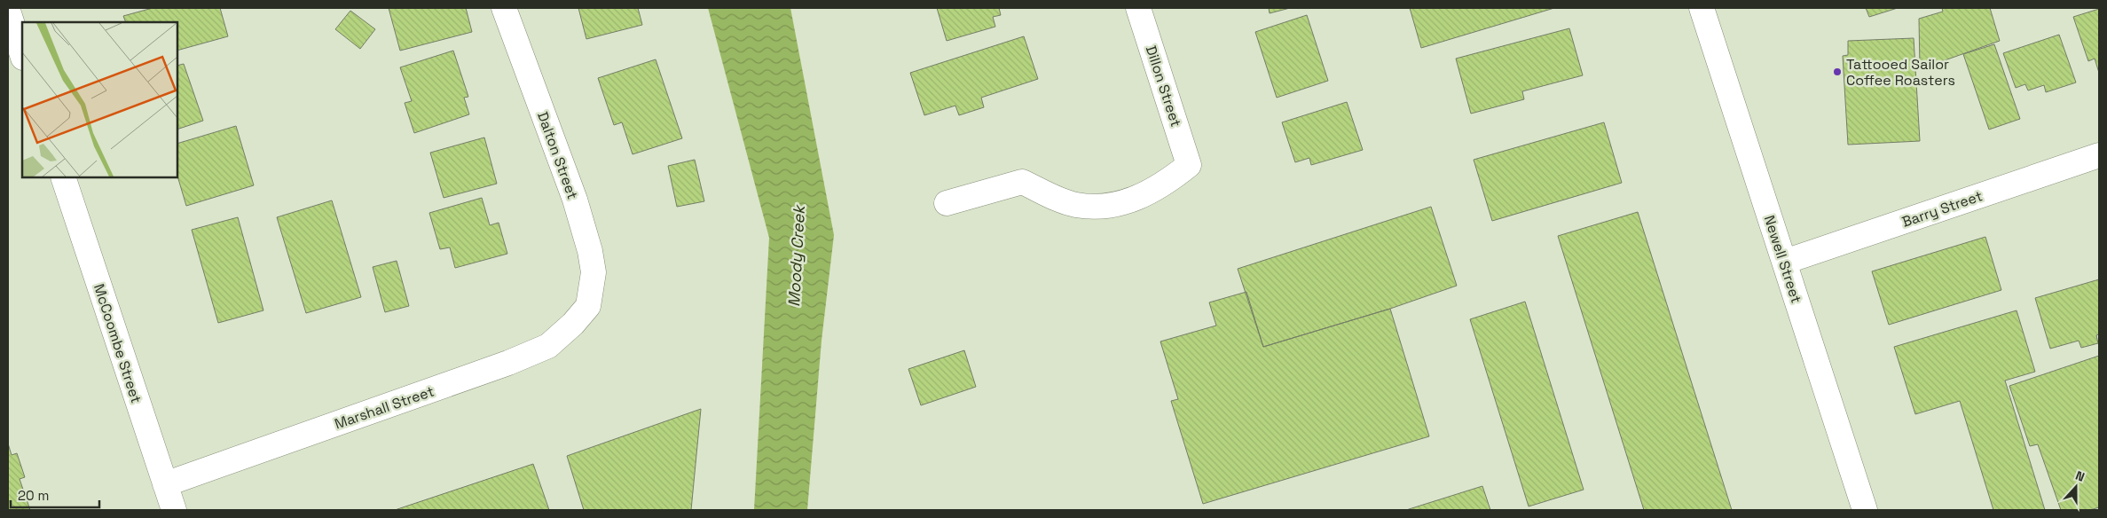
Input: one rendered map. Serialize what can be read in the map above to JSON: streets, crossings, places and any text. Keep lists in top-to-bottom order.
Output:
{
  "streets": {
    "street": [
      "Dillon Street",
      "Dalton Street",
      "Barry Street",
      "Newell Street",
      "McCoombe Street",
      "Marshall Street"
    ]
  },
  "crossings": [
    ["Dalton Street", "Marshall Street"],
    ["Barry Street", "Newell Street"],
    ["McCoombe Street", "Marshall Street"]
  ],
  "water": ["Moody Creek"],
  "places": ["Tattooed Sailor Coffee Roasters"],
  "scale_bar": "20 m",
  "north": "top"
}
